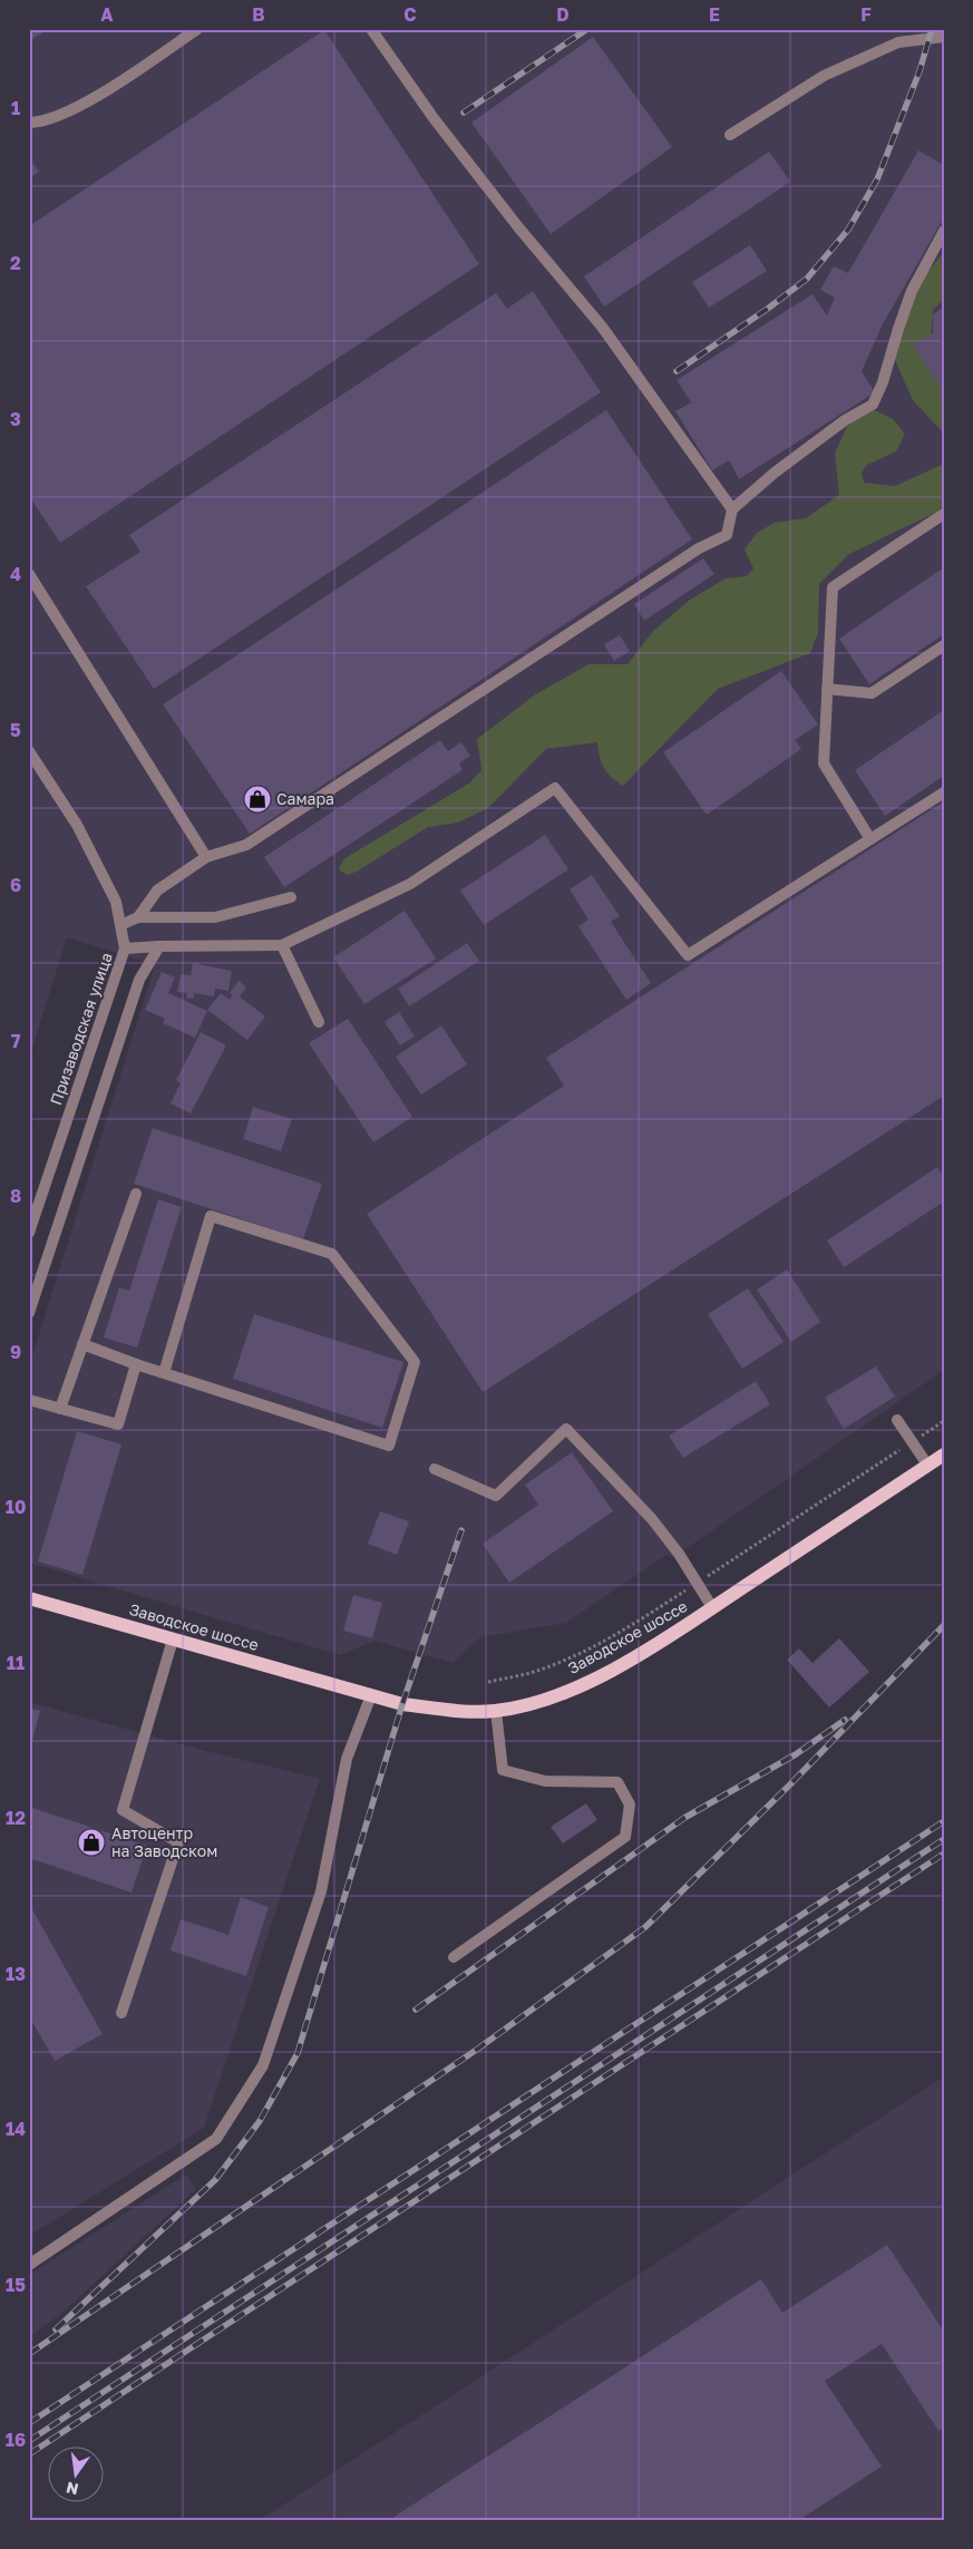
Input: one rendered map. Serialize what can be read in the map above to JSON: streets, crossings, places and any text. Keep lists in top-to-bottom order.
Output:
{
  "streets": {
    "main road": ["Заводское шоссе"],
    "street": ["Призаводская улица"]
  },
  "places": {
    "shop": ["Самара", "Автоцентр на Заводском"]
  },
  "north": "bottom",
  "grid": {
    "columns": [
      "A",
      "B",
      "C",
      "D",
      "E",
      "F"
    ],
    "rows": [
      "1",
      "2",
      "3",
      "4",
      "5",
      "6",
      "7",
      "8",
      "9",
      "10",
      "11",
      "12",
      "13",
      "14",
      "15",
      "16"
    ]
  }
}
